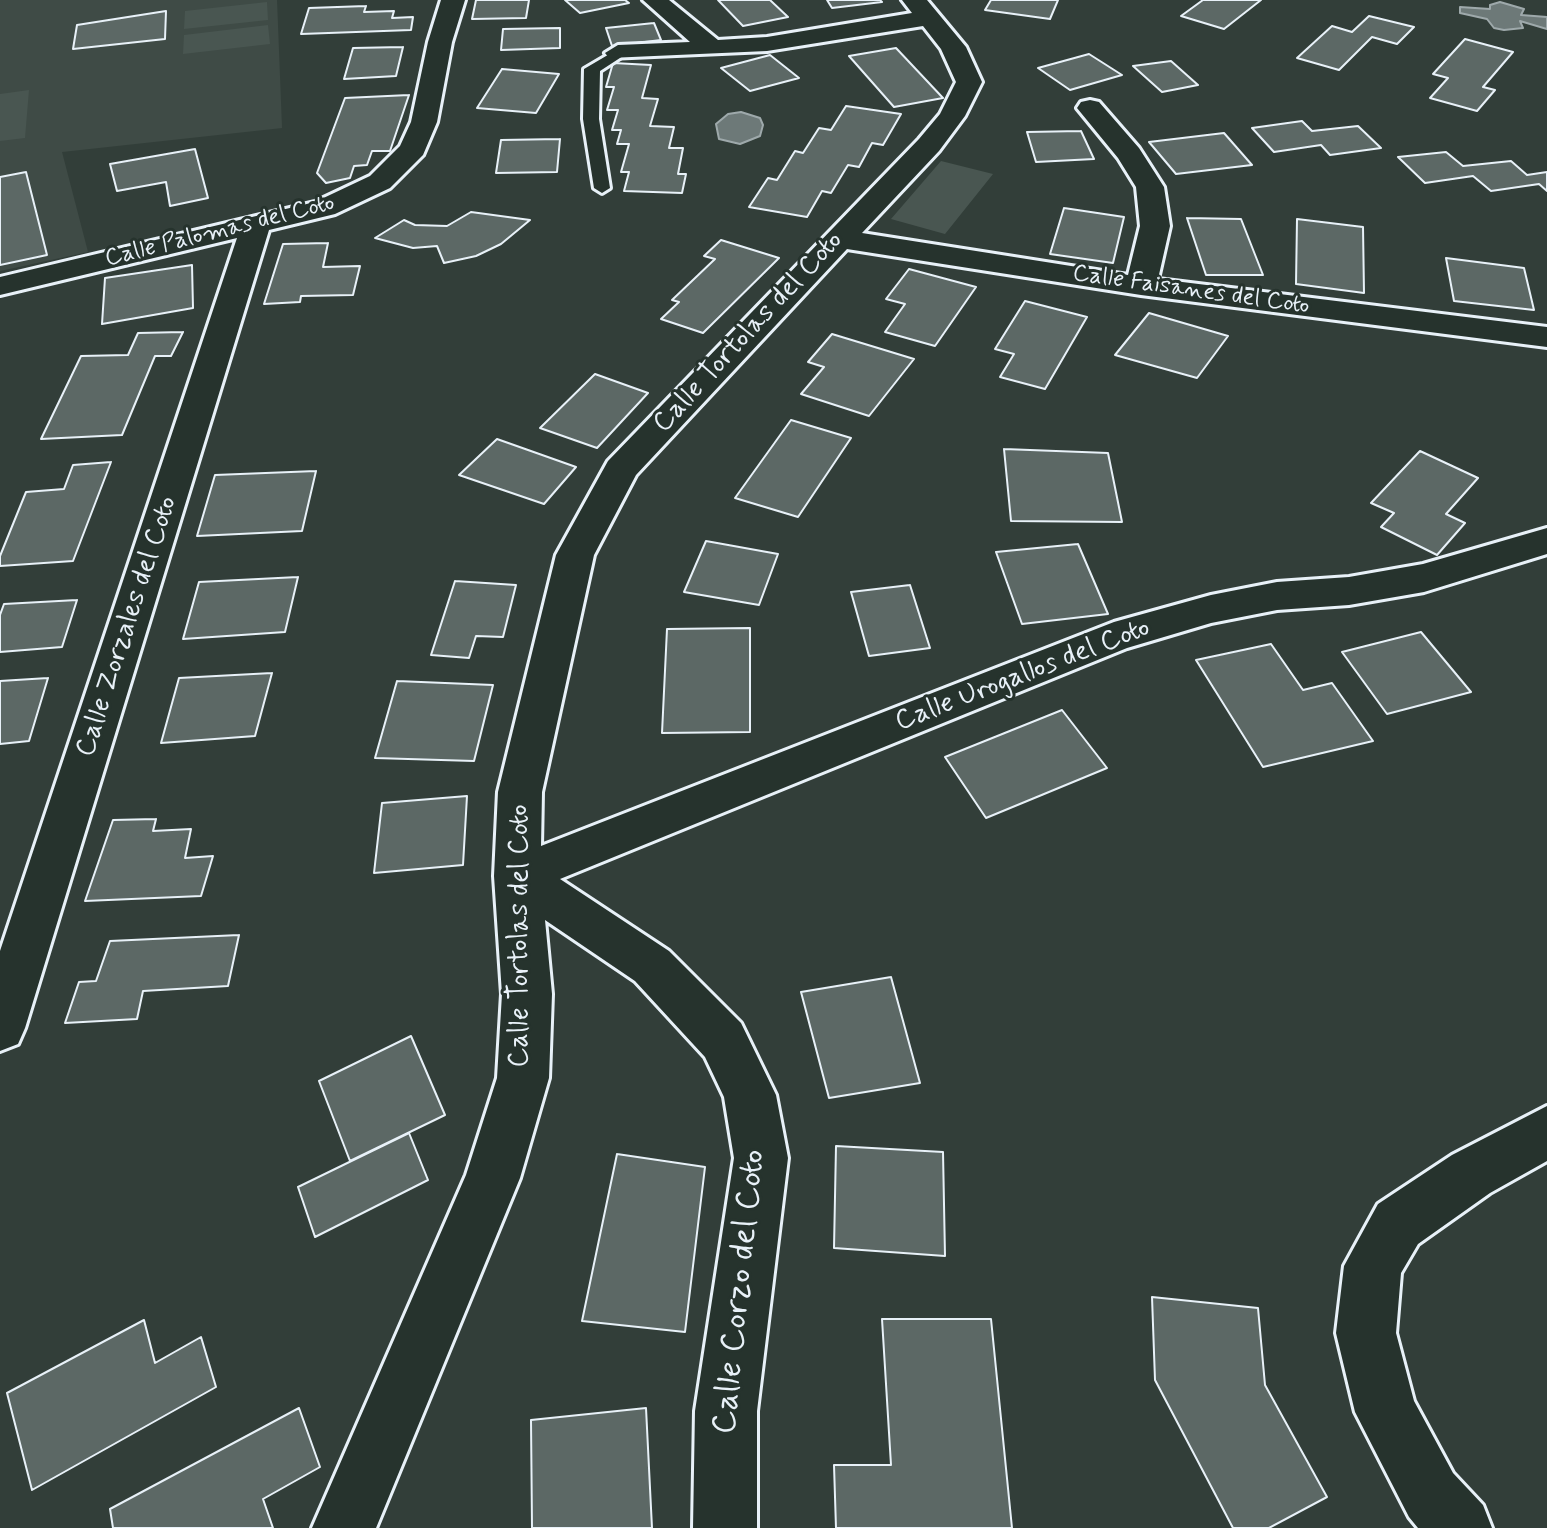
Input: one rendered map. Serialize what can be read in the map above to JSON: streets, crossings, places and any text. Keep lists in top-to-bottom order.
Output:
{
  "streets": {
    "street": [
      "Calle Palomas del Coto",
      "Calle Faisanes del Coto",
      "Calle Tortolas del Coto",
      "Calle Zorzales del Coto",
      "Calle Urogallos del Coto",
      "Calle Corzo del Coto"
    ]
  },
  "crossings": [
    ["Calle Palomas del Coto", "Calle Zorzales del Coto"],
    ["Calle Faisanes del Coto", "Calle Tortolas del Coto"],
    ["Calle Tortolas del Coto", "Calle Urogallos del Coto"],
    ["Calle Tortolas del Coto", "Calle Corzo del Coto"],
    ["Calle Urogallos del Coto", "Calle Corzo del Coto"]
  ]
}
